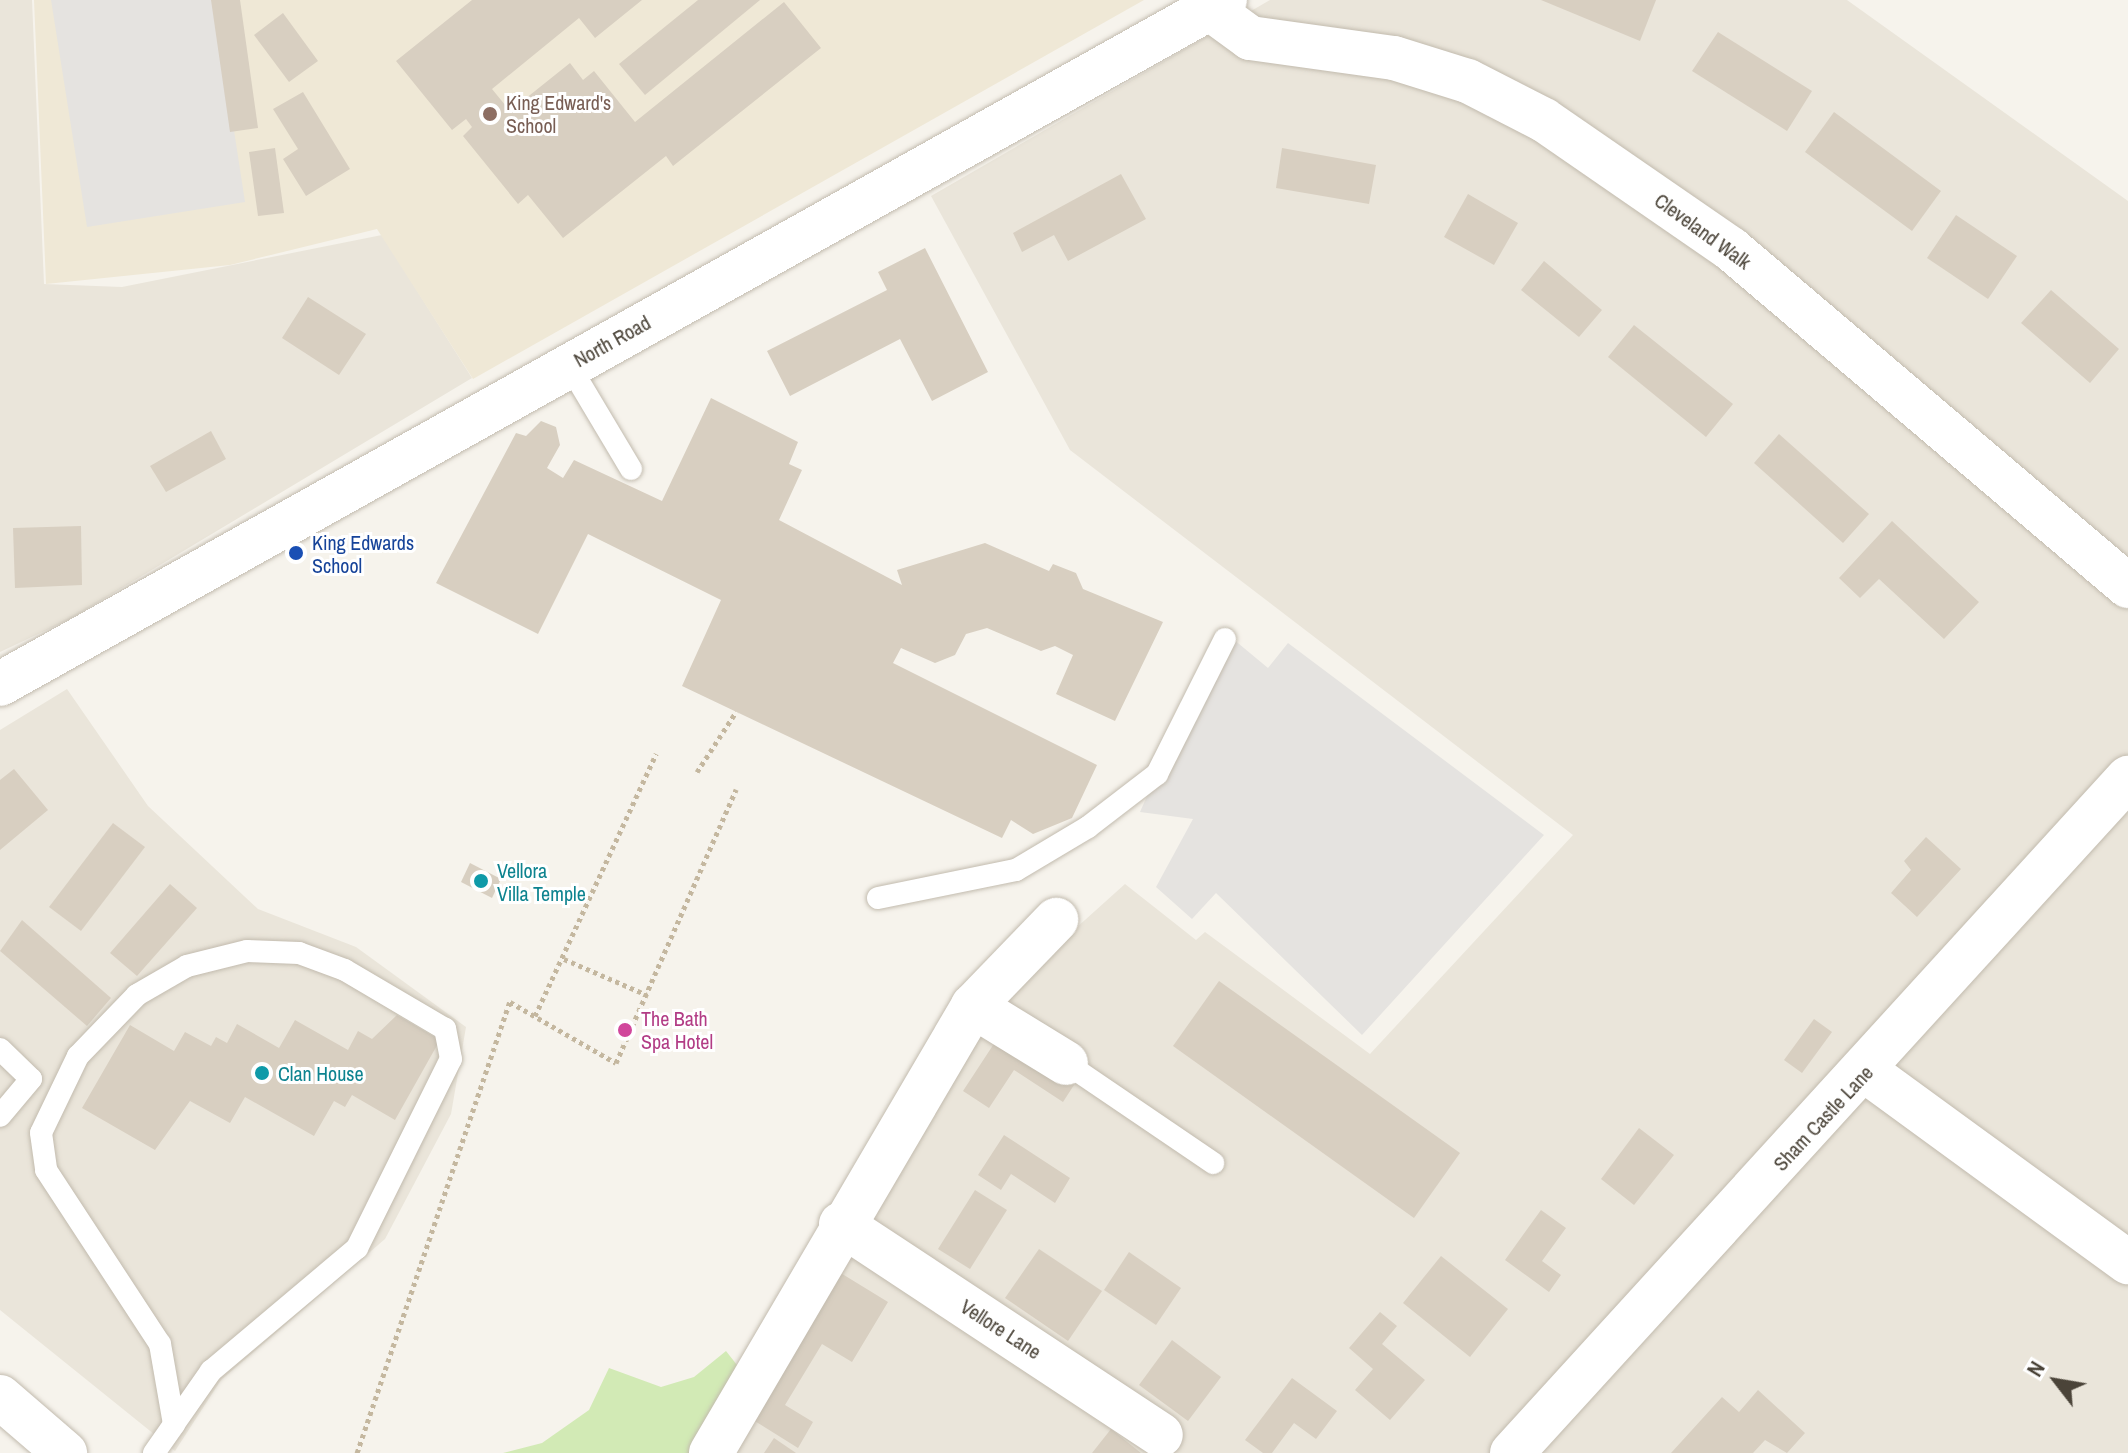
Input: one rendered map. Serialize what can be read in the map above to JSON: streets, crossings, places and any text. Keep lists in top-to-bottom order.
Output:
{
  "streets": {
    "street": [
      "Cleveland Walk",
      "North Road",
      "Sham Castle Lane",
      "Vellore Lane"
    ]
  },
  "crossings": [
    ["Cleveland Walk", "North Road"]
  ],
  "places": [
    "King Edward's School",
    "King Edwards School",
    "Vellora Villa Temple",
    "The Bath Spa Hotel",
    "Clan House"
  ],
  "north": "top left"
}
